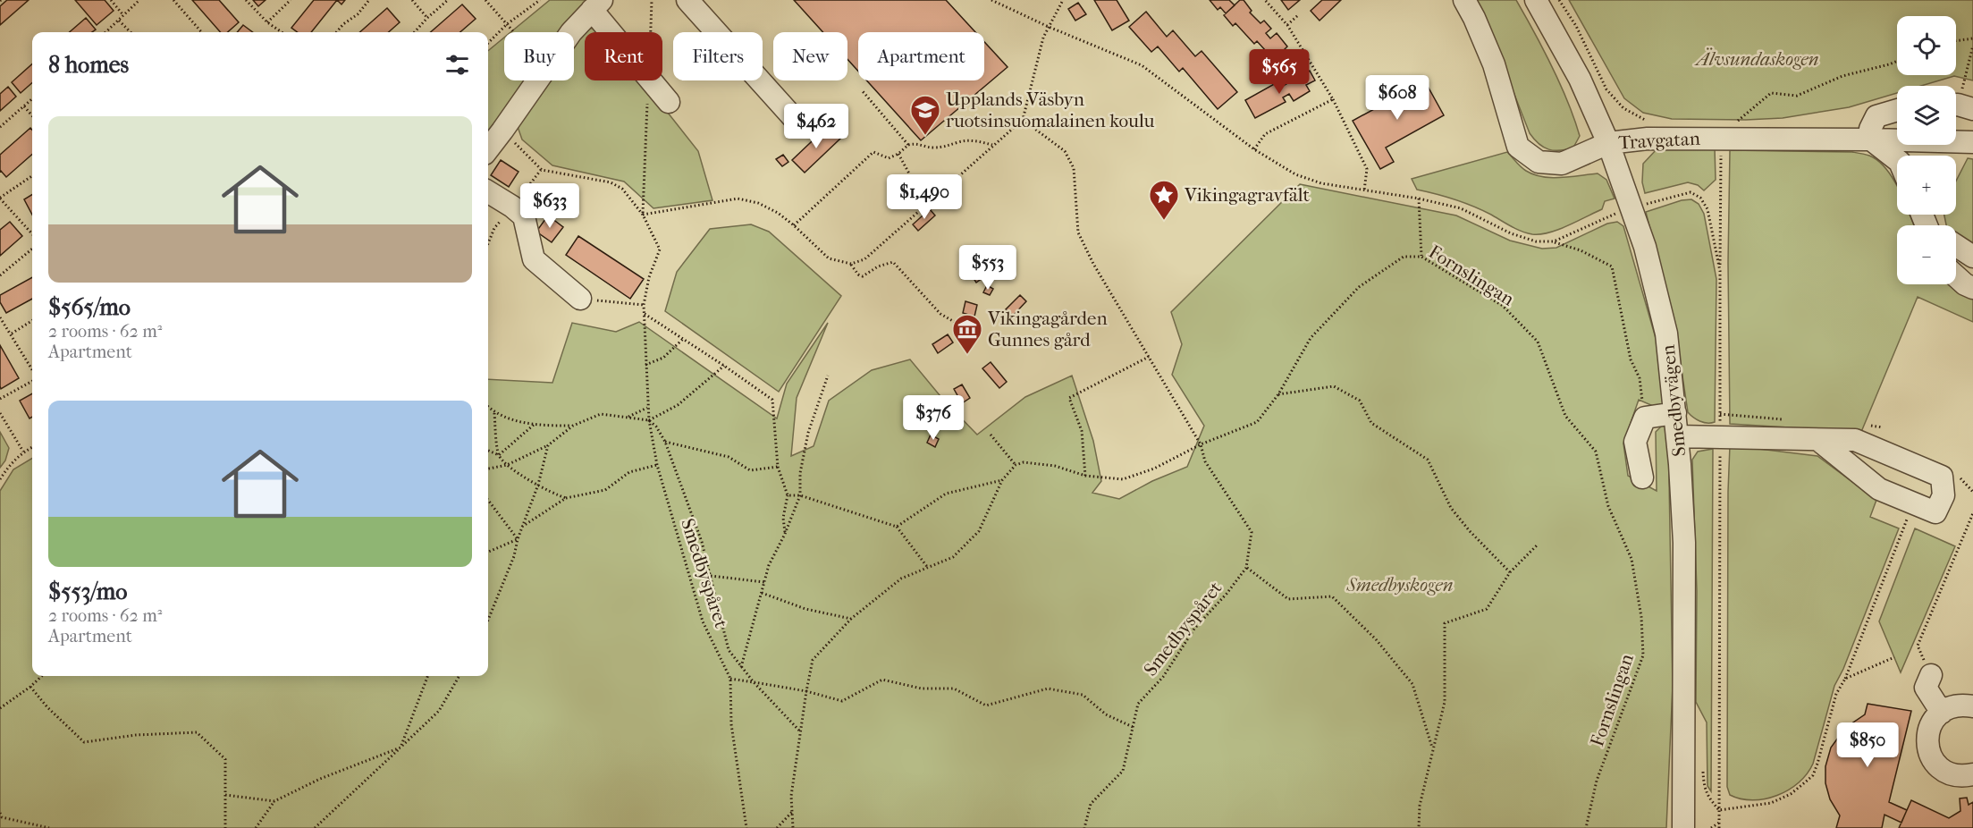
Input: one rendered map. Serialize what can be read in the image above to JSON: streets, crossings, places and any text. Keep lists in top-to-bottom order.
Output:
{
  "streets": {
    "street": ["Travgatan", "Smedbyvägen"],
    "path": ["Fornslingan", "Smedbyspåret"]
  },
  "crossings": [
    ["Travgatan", "Smedbyvägen"],
    ["Fornslingan", "Smedbyspåret"]
  ],
  "parks": ["Älvsundaskogen", "Smedbyskogen"],
  "places": {
    "school or university": ["Upplands Väsbyn ruotsinsuomalainen koulu"],
    "place": ["Vikingagravfält"],
    "museum": ["Vikingagården Gunnes gård"]
  },
  "page": {
    "map_buttons": ["+", "−"],
    "chip": [
      "Buy",
      "Rent",
      "Filters",
      "New",
      "Apartment"
    ],
    "heading": "8 homes",
    "price": [
      "$565",
      "$608",
      "$462",
      "$1,490",
      "$633",
      "$553",
      "$376",
      "$850"
    ],
    "list": [
      {
        "name": "$565/mo",
        "note": "2 rooms · 62 m² · Apartment"
      },
      {
        "name": "$553/mo",
        "note": "2 rooms · 62 m² · Apartment"
      }
    ]
  }
}
